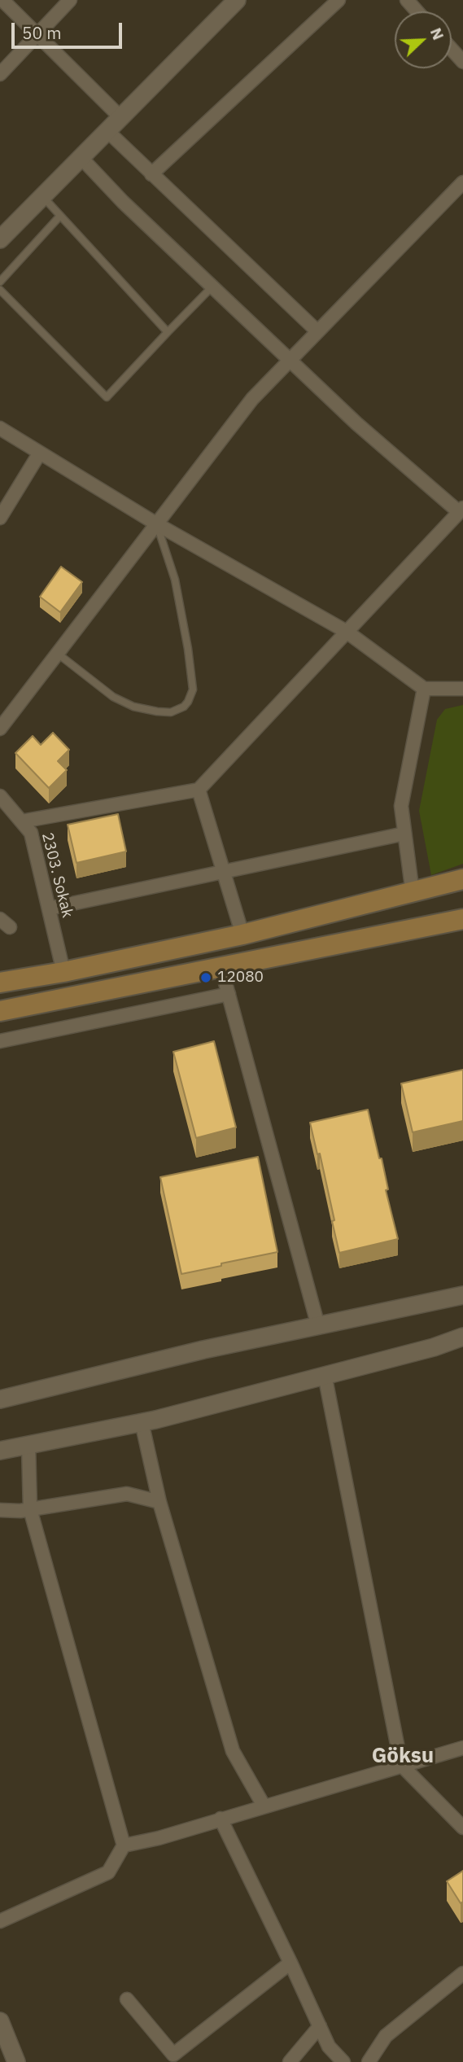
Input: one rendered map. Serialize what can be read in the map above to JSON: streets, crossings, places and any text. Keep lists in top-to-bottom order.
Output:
{
  "streets": {
    "street": ["2303. Sokak"]
  },
  "districts": ["Göksu"],
  "places": ["12080"],
  "scale_bar": "50 m",
  "north": "top right"
}
